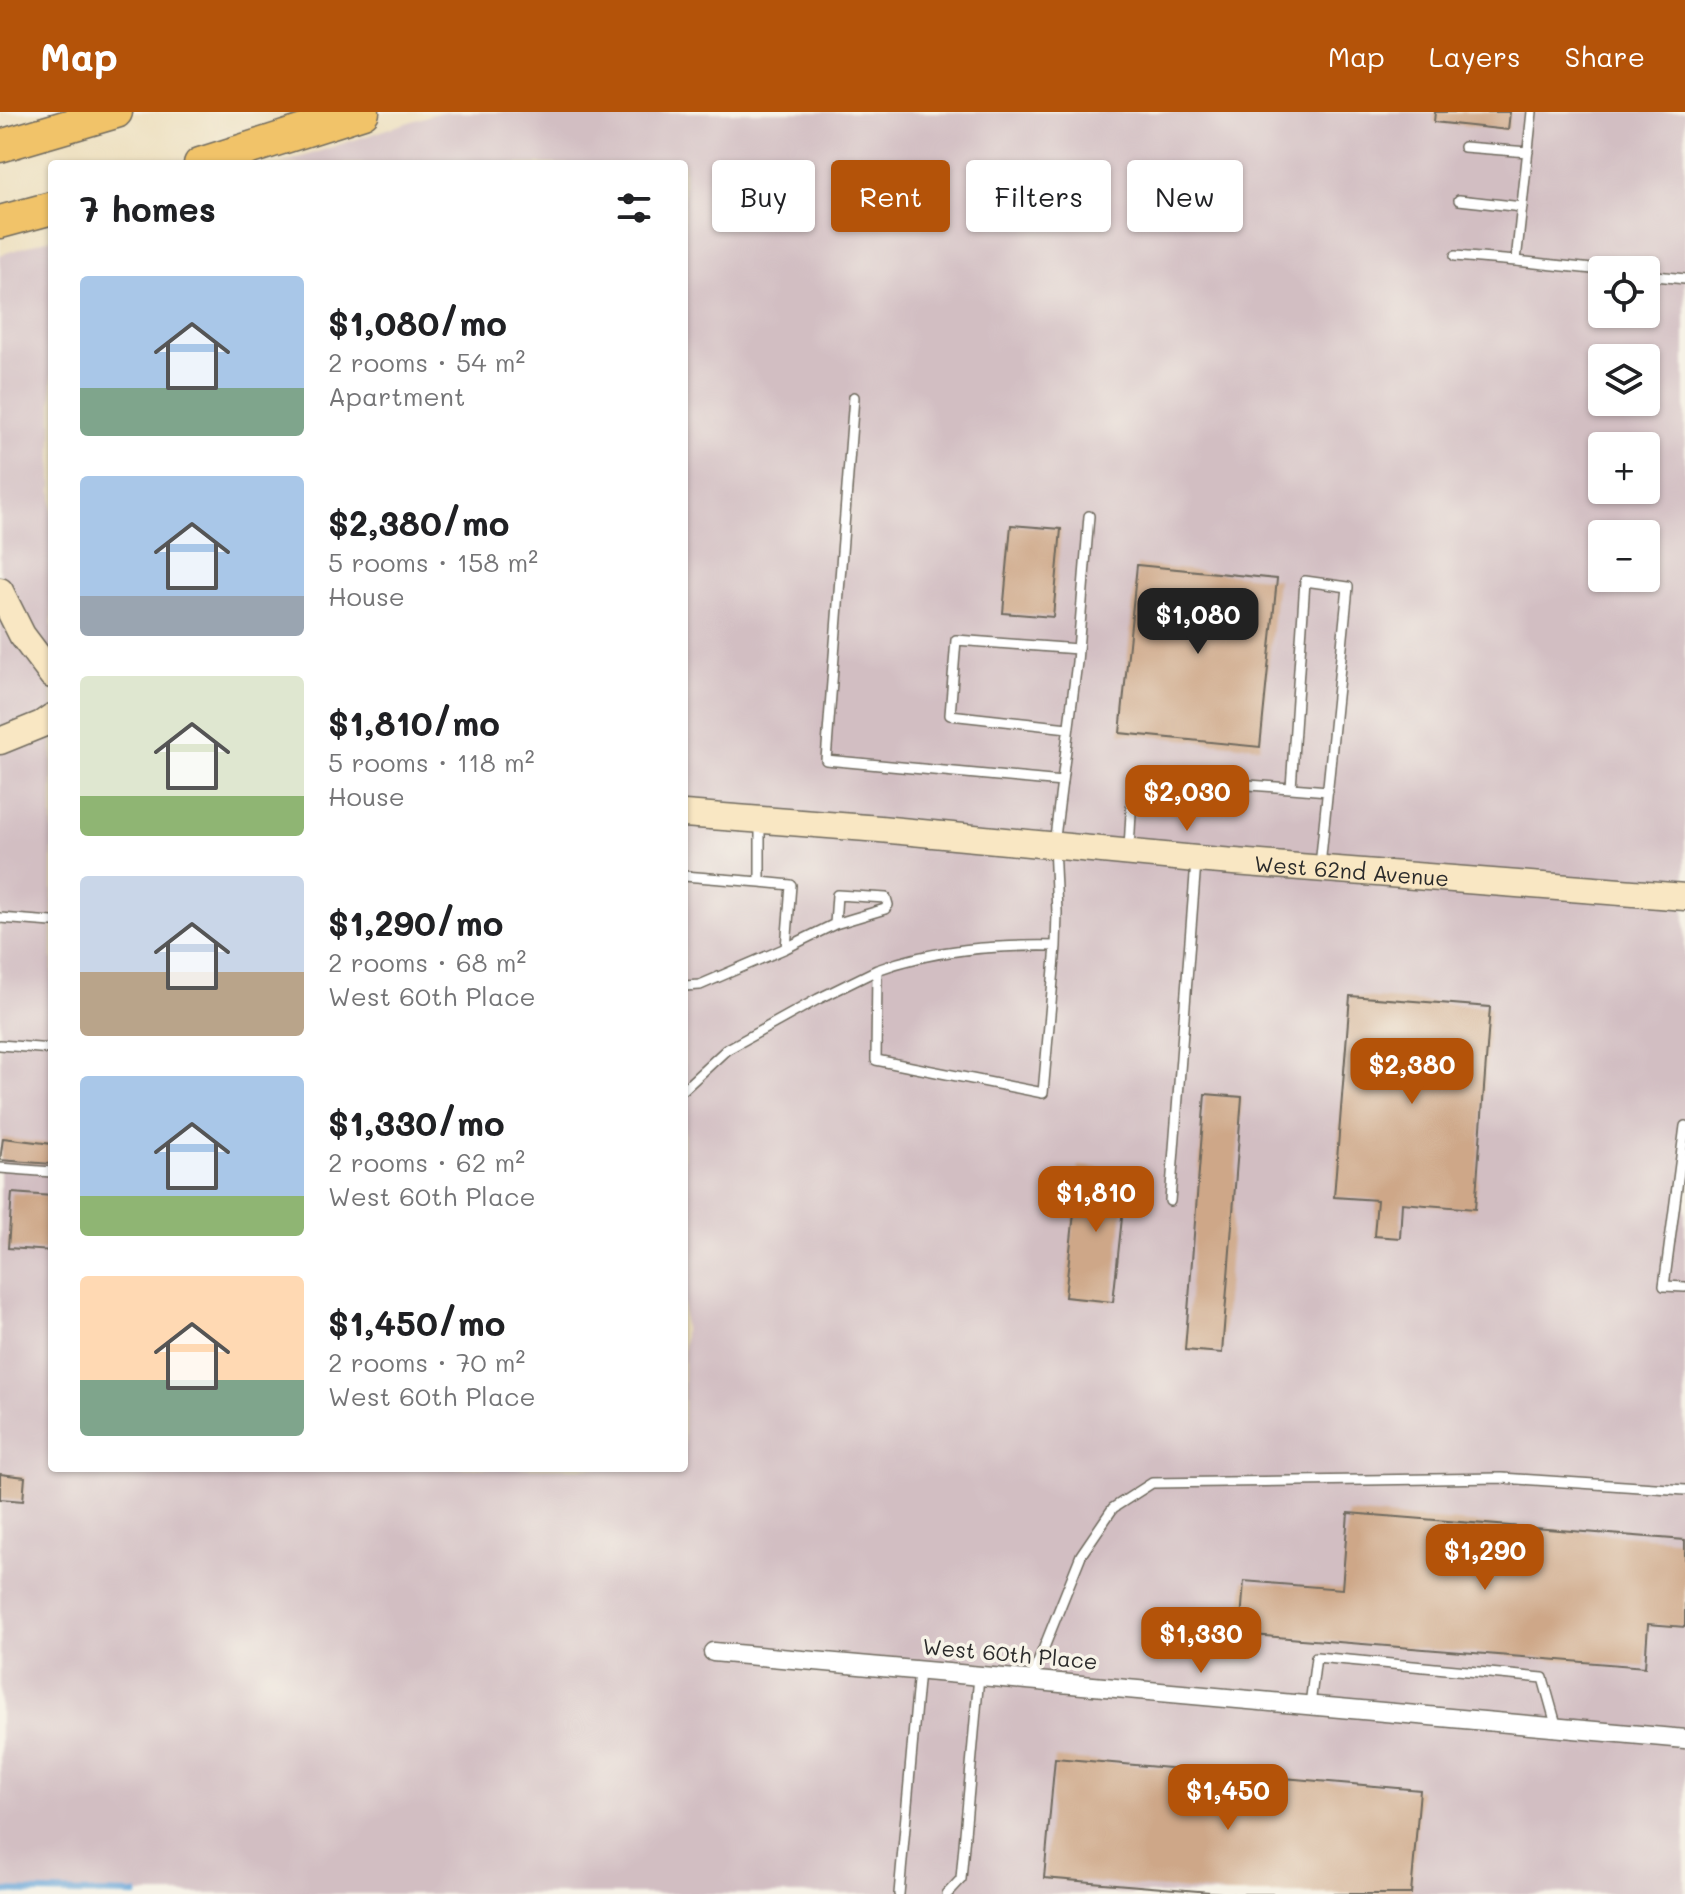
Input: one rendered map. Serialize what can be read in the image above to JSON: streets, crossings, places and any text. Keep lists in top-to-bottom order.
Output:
{
  "streets": {
    "street": ["West 62nd Avenue", "West 60th Place"]
  },
  "page": {
    "header": "Map",
    "nav": ["Map", "Layers", "Share"],
    "chip": [
      "Buy",
      "Rent",
      "Filters",
      "New"
    ],
    "heading": "7 homes",
    "map_buttons": ["+", "−"],
    "list": [
      {
        "name": "$1,080/mo",
        "note": "2 rooms · 54 m² · Apartment"
      },
      {
        "name": "$2,380/mo",
        "note": "5 rooms · 158 m² · House"
      },
      {
        "name": "$1,810/mo",
        "note": "5 rooms · 118 m² · House"
      },
      {
        "name": "$1,290/mo",
        "note": "2 rooms · 68 m² · West 60th Place"
      },
      {
        "name": "$1,330/mo",
        "note": "2 rooms · 62 m² · West 60th Place"
      },
      {
        "name": "$1,450/mo",
        "note": "2 rooms · 70 m² · West 60th Place"
      }
    ],
    "price": [
      "$1,080",
      "$2,030",
      "$2,380",
      "$1,810",
      "$1,290",
      "$1,330",
      "$1,450"
    ]
  }
}
